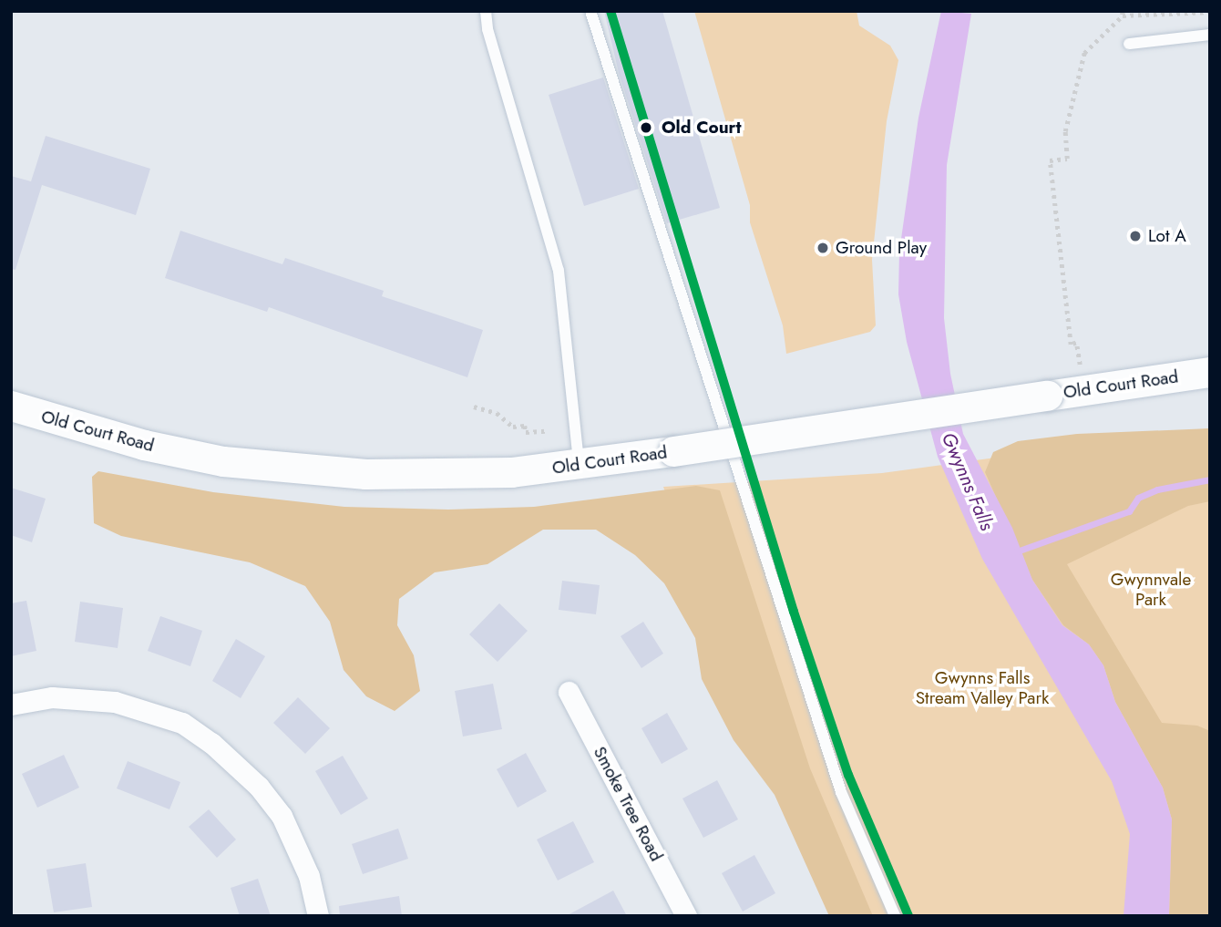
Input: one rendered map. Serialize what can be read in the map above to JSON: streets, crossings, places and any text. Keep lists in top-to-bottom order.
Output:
{
  "streets": {
    "main road": ["Old Court Road"],
    "street": ["Smoke Tree Road"]
  },
  "water": ["Gwynns Falls"],
  "parks": ["Gwynnvale Park", "Gwynns Falls Stream Valley Park"],
  "places": ["Old Court", "Lot A", "Ground Play"]
}
